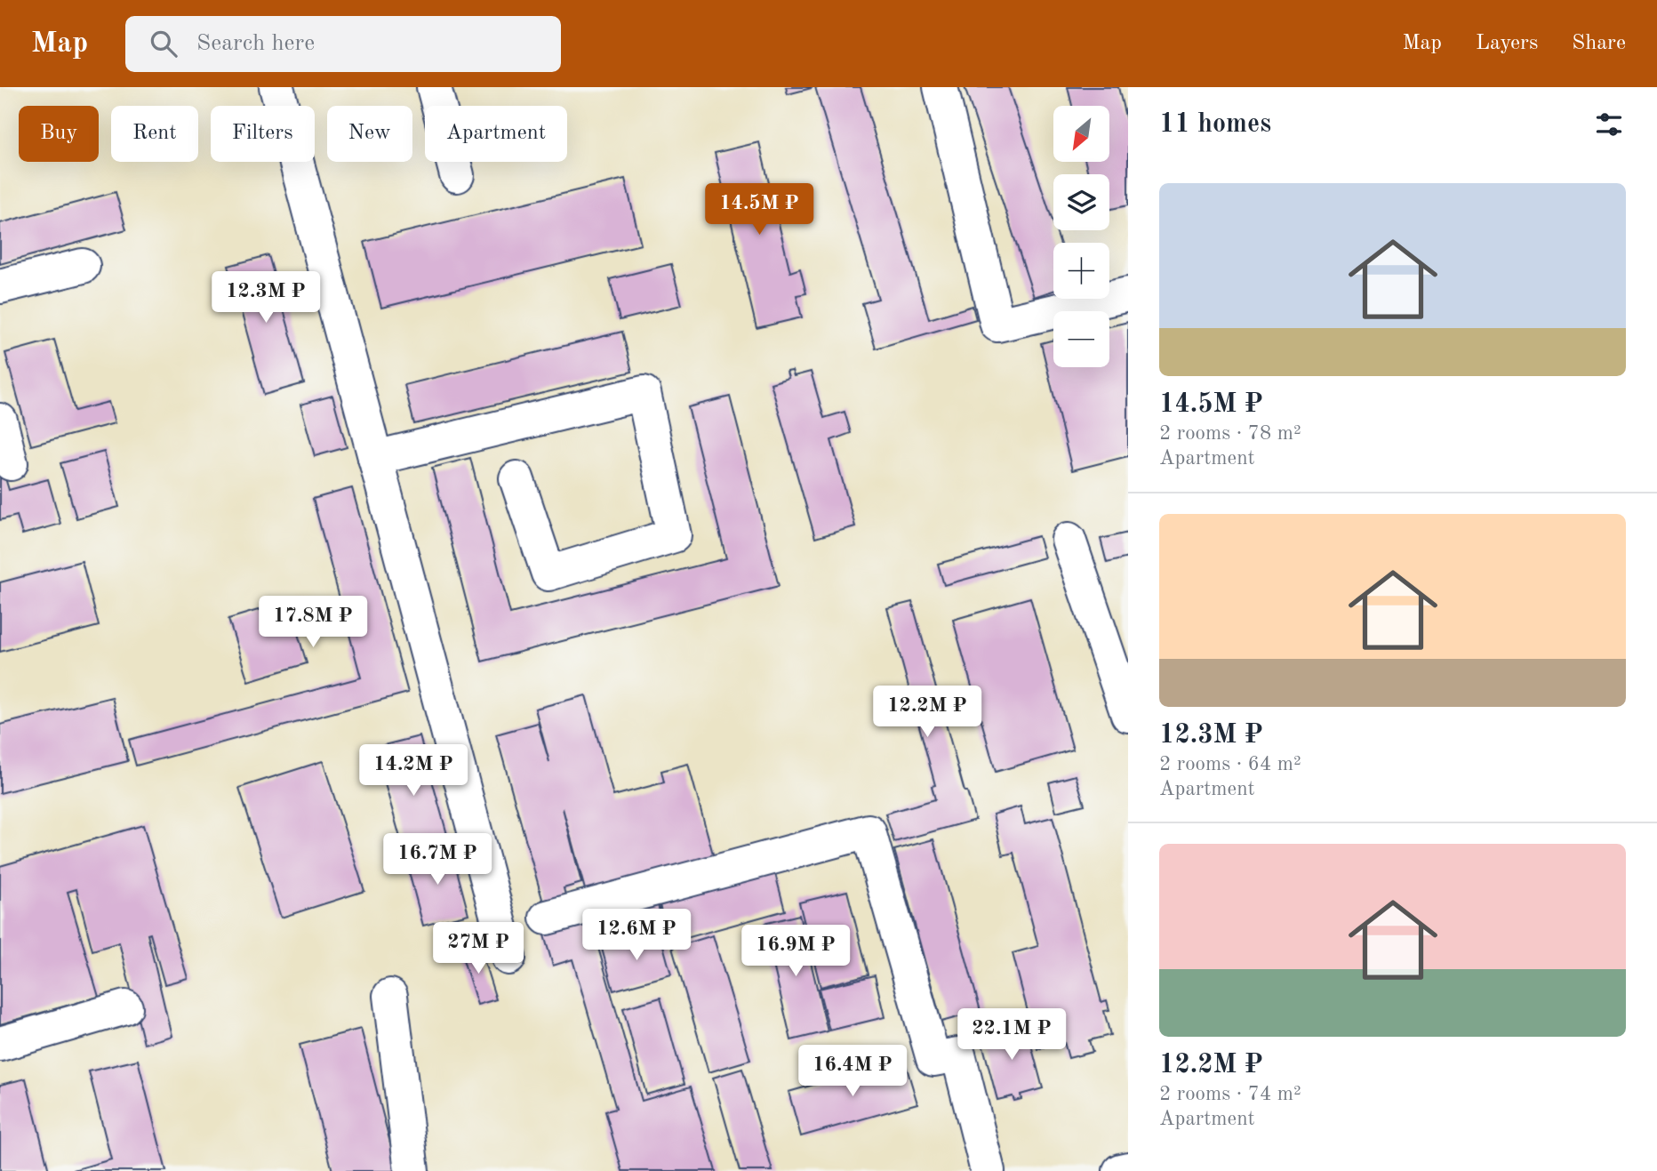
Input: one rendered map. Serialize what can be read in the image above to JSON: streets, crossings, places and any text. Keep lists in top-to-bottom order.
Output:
{
  "north": "bottom left",
  "page": {
    "header": "Map",
    "search": "Search here",
    "nav": ["Map", "Layers", "Share"],
    "heading": "11 homes",
    "map_buttons": ["+", "−"],
    "chip": [
      "Buy",
      "Rent",
      "Filters",
      "New",
      "Apartment"
    ],
    "list": [
      {
        "name": "14.5M ₽",
        "note": "2 rooms · 78 m² · Apartment"
      },
      {
        "name": "12.3M ₽",
        "note": "2 rooms · 64 m² · Apartment"
      },
      {
        "name": "12.2M ₽",
        "note": "2 rooms · 74 m² · Apartment"
      }
    ],
    "price": [
      "14.5M ₽",
      "12.3M ₽",
      "17.8M ₽",
      "12.2M ₽",
      "14.2M ₽",
      "16.7M ₽",
      "12.6M ₽",
      "27M ₽",
      "16.9M ₽",
      "22.1M ₽",
      "16.4M ₽"
    ]
  }
}
